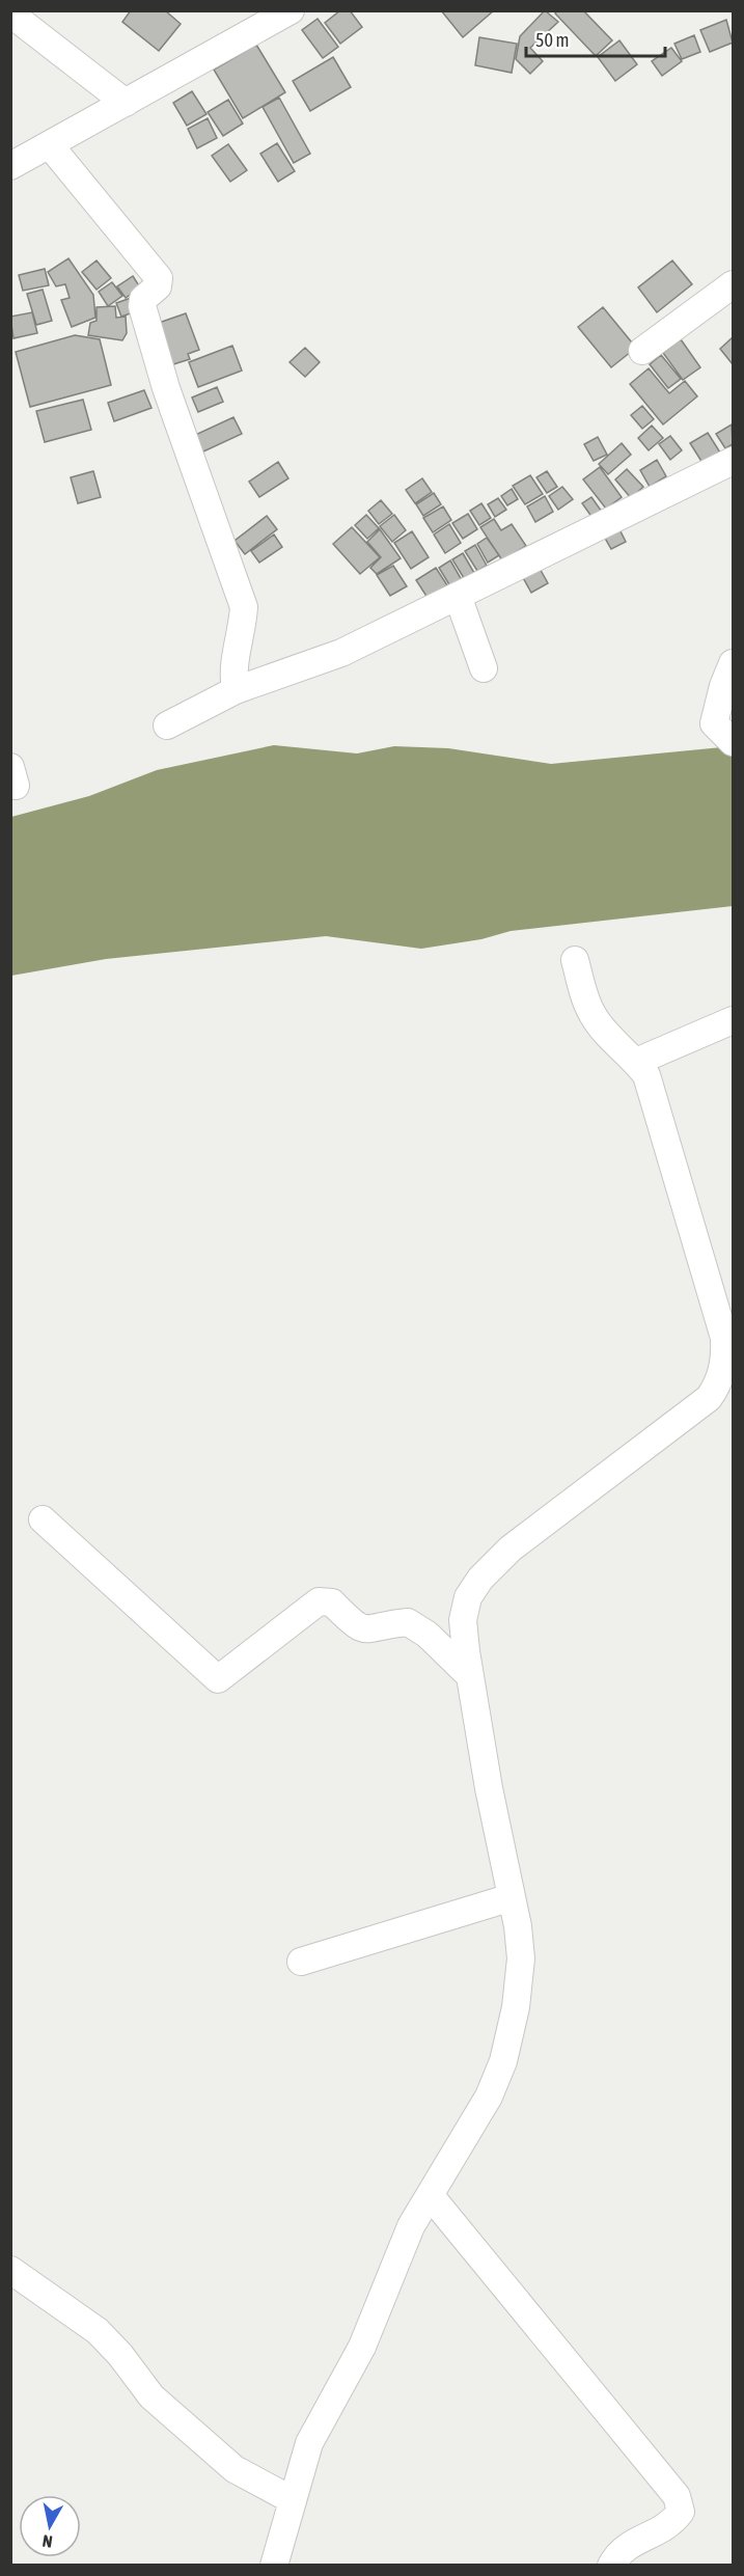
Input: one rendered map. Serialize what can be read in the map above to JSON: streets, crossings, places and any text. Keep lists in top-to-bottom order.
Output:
{
  "scale_bar": "50 m",
  "north": "bottom"
}
